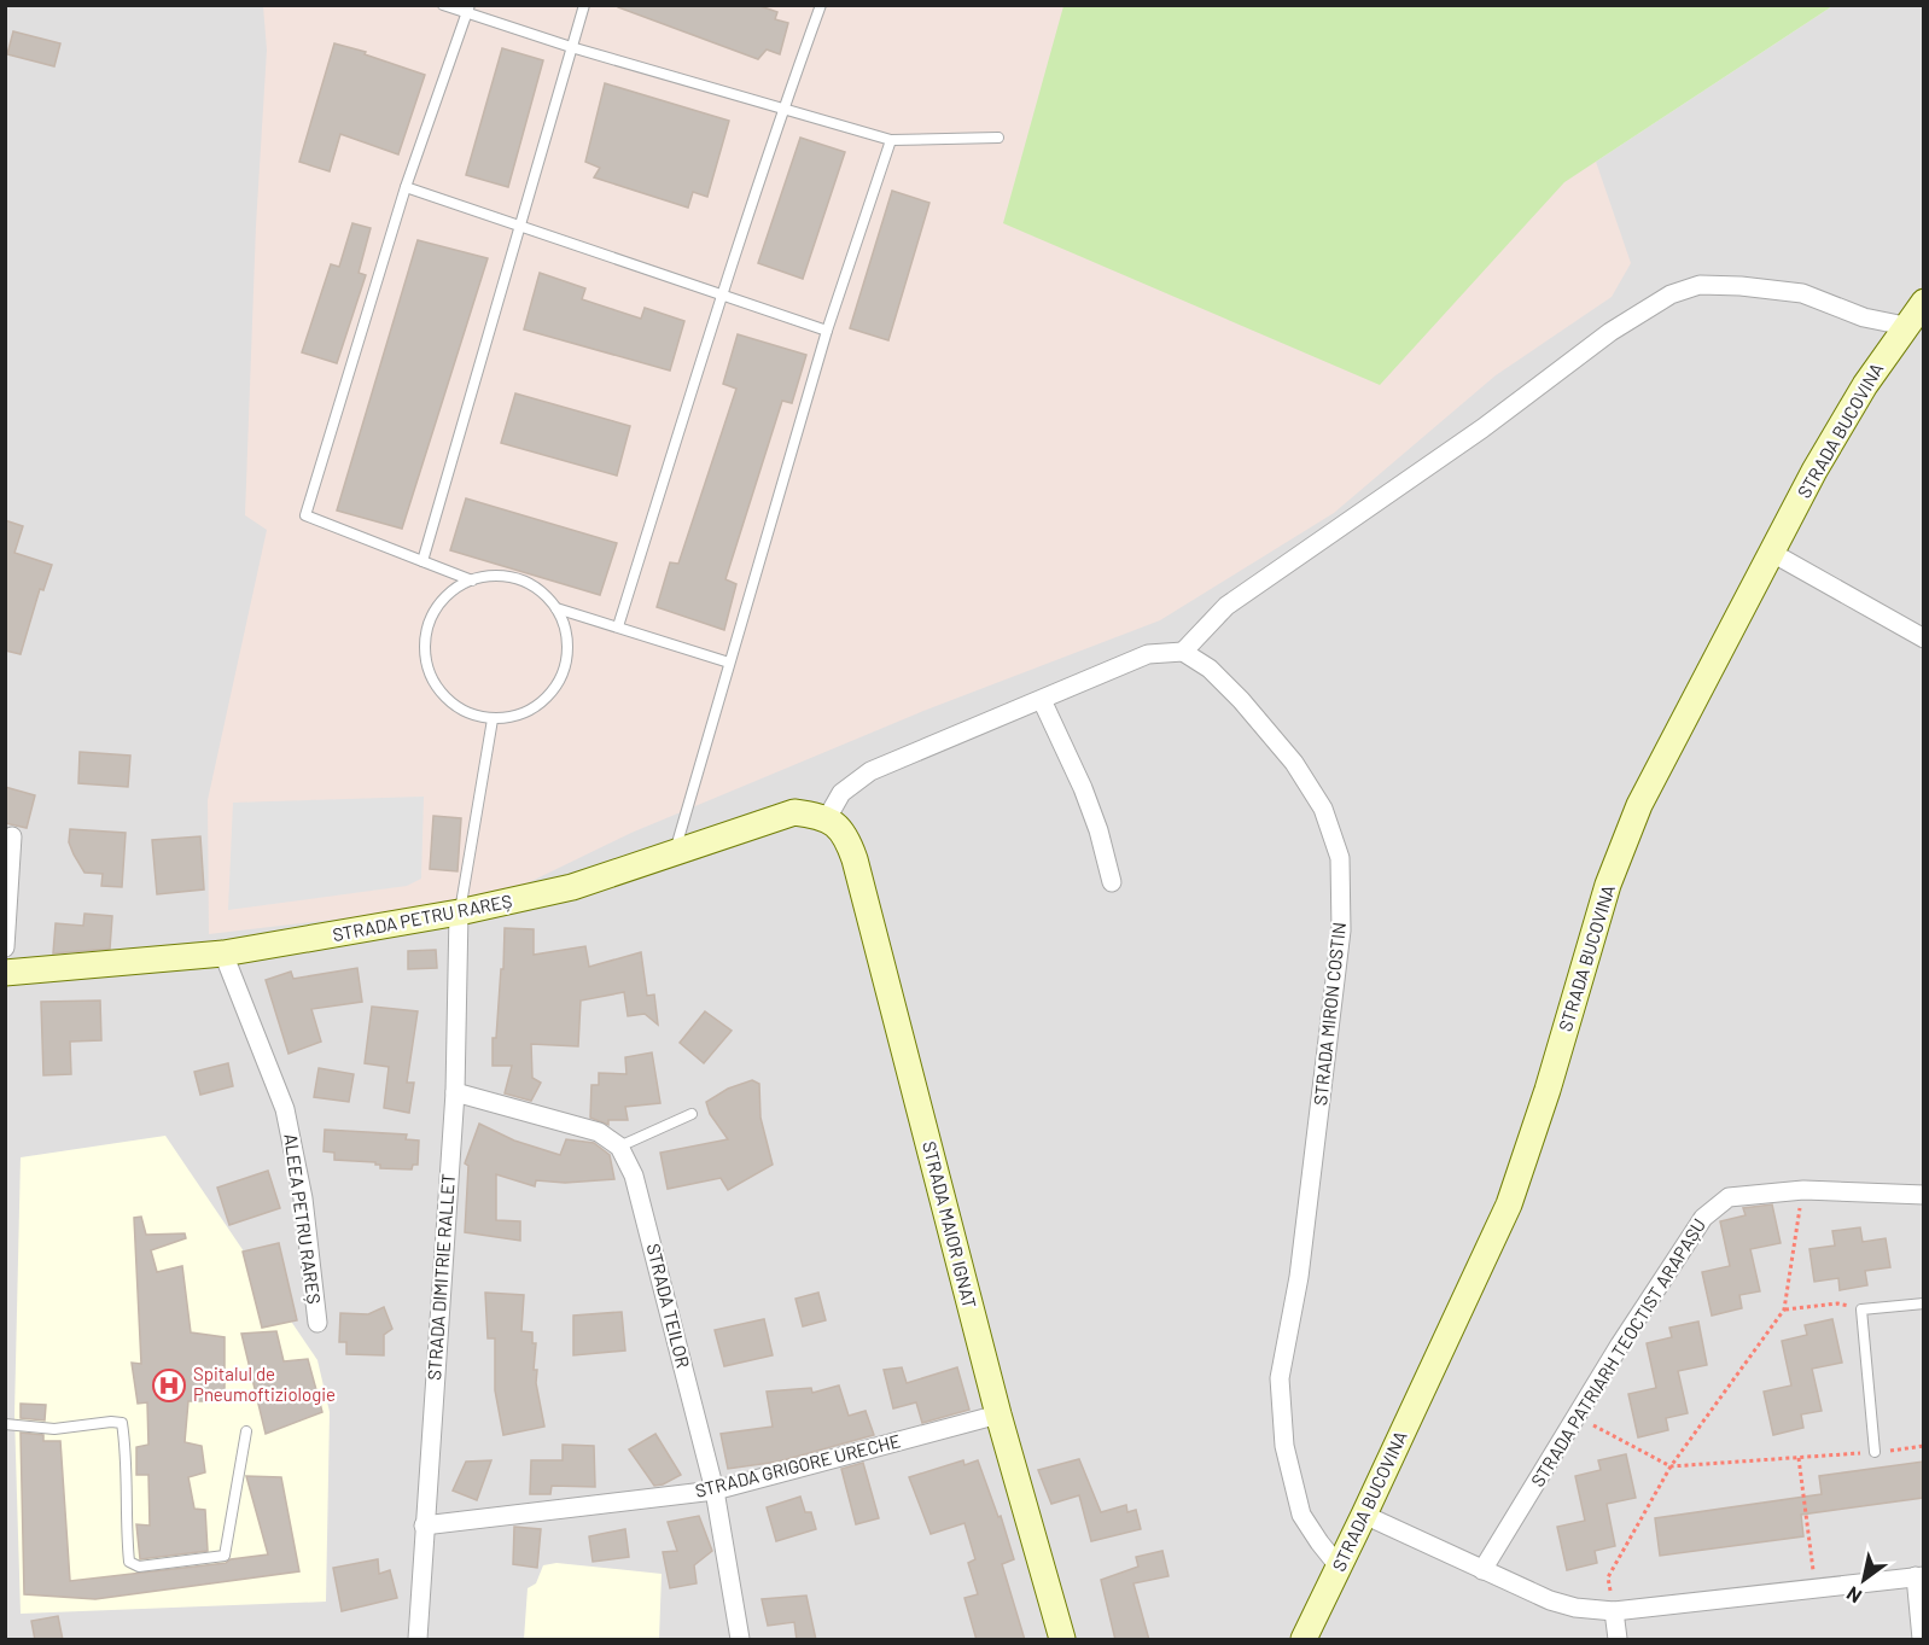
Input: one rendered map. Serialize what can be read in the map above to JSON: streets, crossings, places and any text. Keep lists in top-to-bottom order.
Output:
{
  "streets": {
    "street": [
      "STRADA BUCOVINA",
      "STRADA PETRU RAREȘ",
      "STRADA MIRON COSTIN",
      "ALEEA PETRU RAREȘ",
      "STRADA MAIOR IGNAT",
      "STRADA DIMITRIE RALLET",
      "STRADA TEILOR",
      "STRADA PATRIARH TEOCTIST ARAPAȘU",
      "STRADA GRIGORE URECHE"
    ]
  },
  "crossings": [
    ["STRADA BUCOVINA", "STRADA MIRON COSTIN"],
    ["STRADA PETRU RAREȘ", "ALEEA PETRU RAREȘ"],
    ["STRADA PETRU RAREȘ", "STRADA MAIOR IGNAT"],
    ["STRADA PETRU RAREȘ", "STRADA DIMITRIE RALLET"],
    ["STRADA MAIOR IGNAT", "STRADA GRIGORE URECHE"],
    ["STRADA DIMITRIE RALLET", "STRADA GRIGORE URECHE"],
    ["STRADA TEILOR", "STRADA GRIGORE URECHE"]
  ],
  "places": {
    "hospital": ["Spitalul de Pneumoftiziologie"]
  },
  "north": "bottom left"
}
